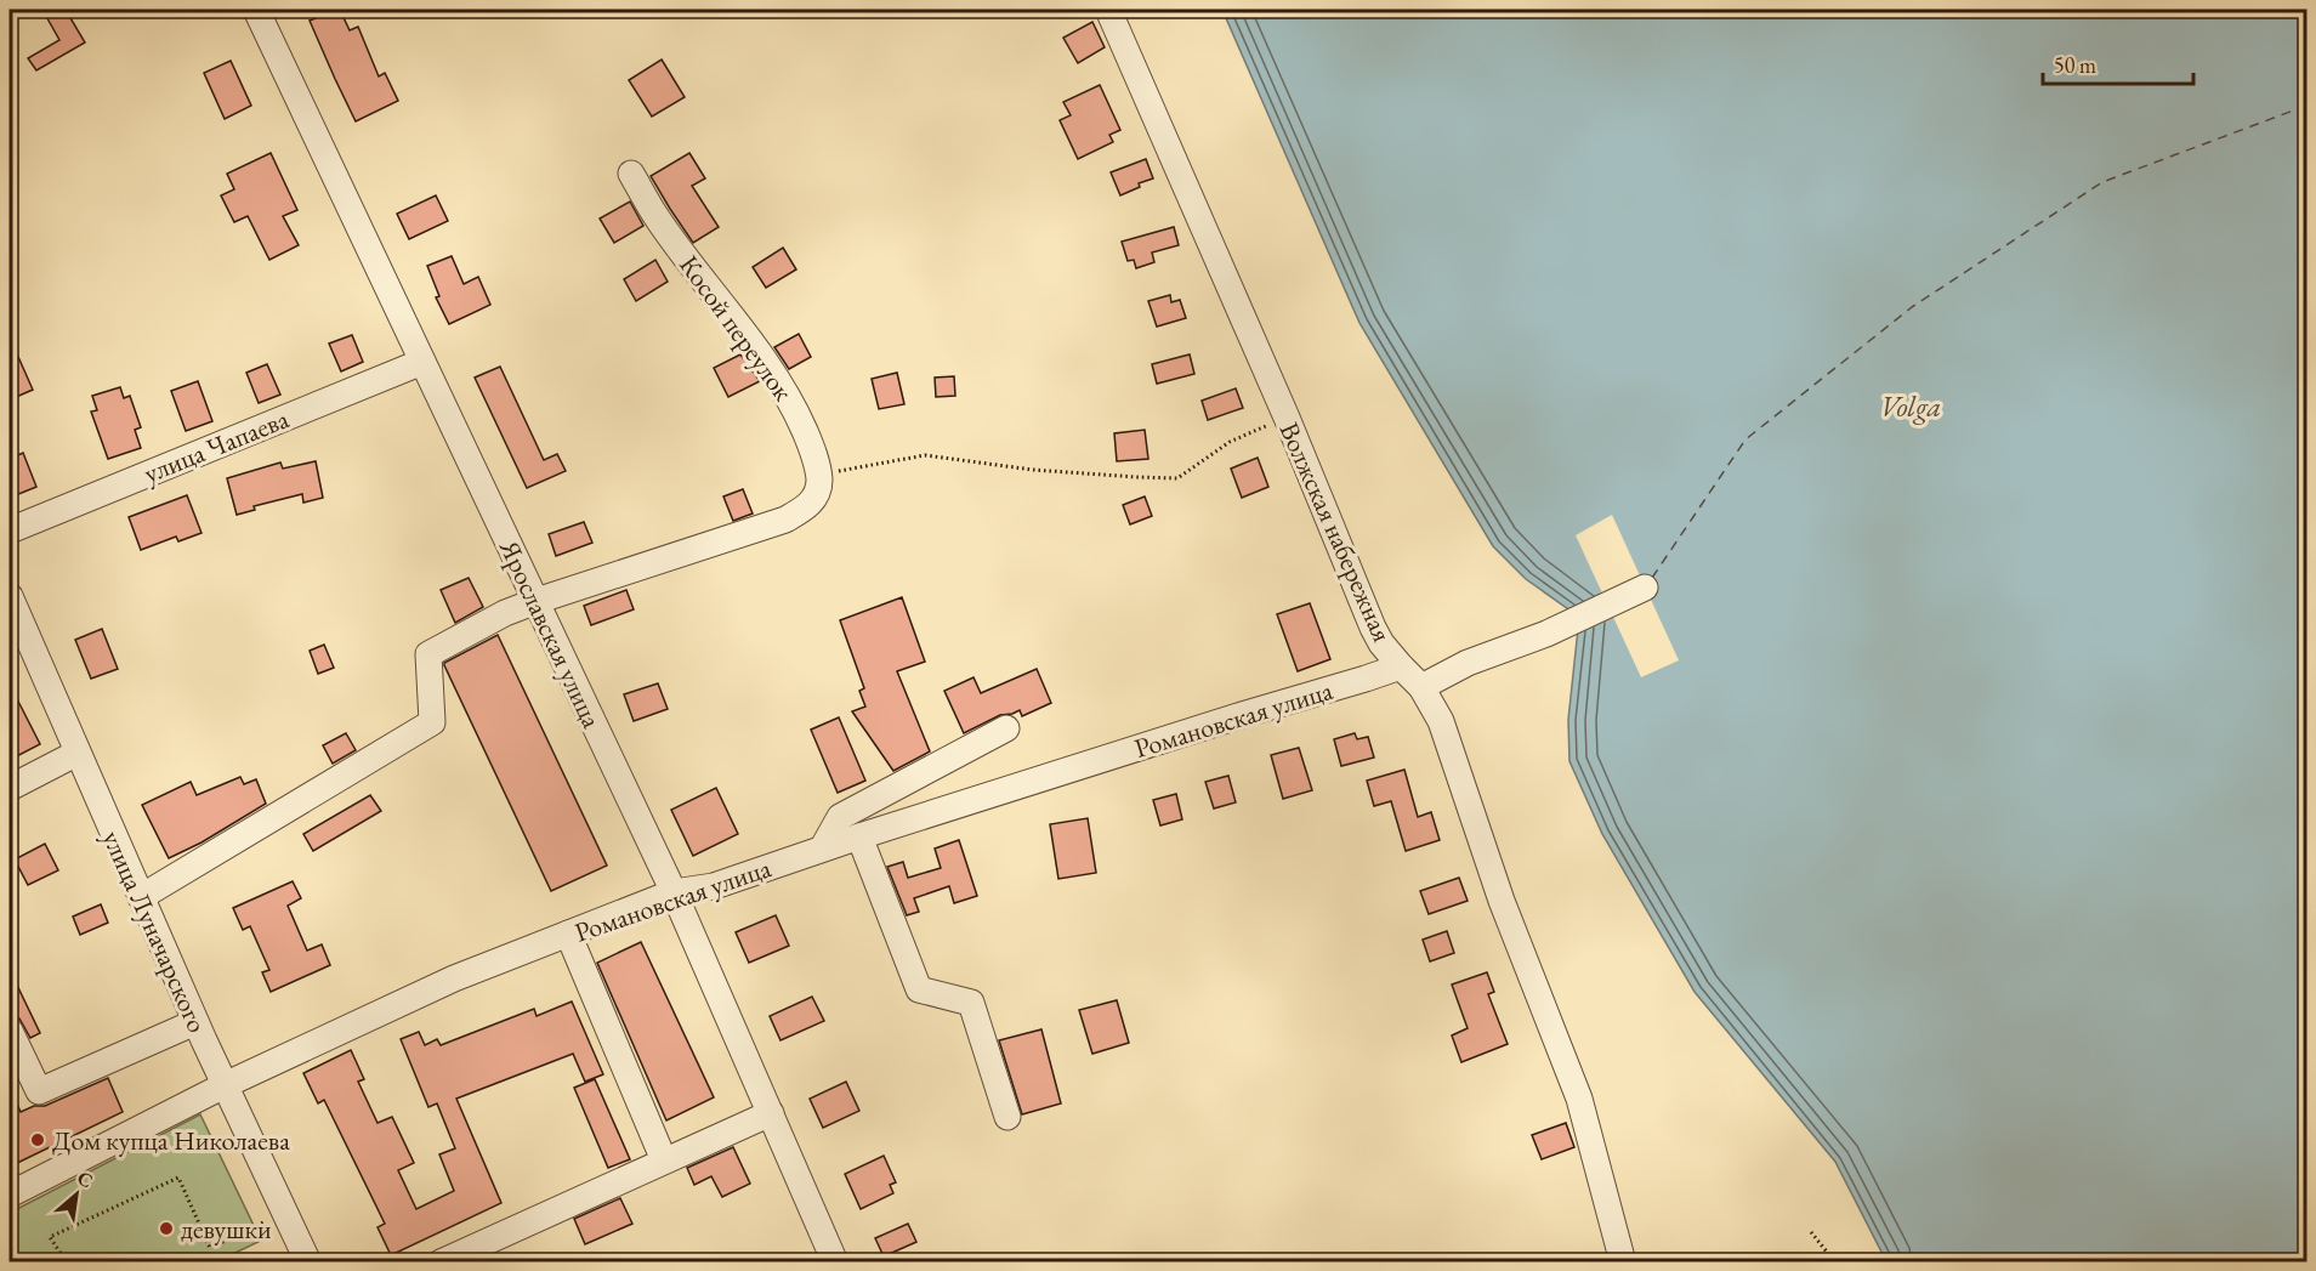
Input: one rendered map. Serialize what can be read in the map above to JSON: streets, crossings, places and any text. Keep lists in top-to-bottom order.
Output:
{
  "streets": {
    "street": [
      "Косой переулок",
      "улица Чапаева",
      "Волжская набережная",
      "Ярославская улица",
      "Романовская улица",
      "улица Луначарского"
    ]
  },
  "crossings": [
    ["улица Чапаева", "Ярославская улица"],
    ["Волжская набережная", "Романовская улица"],
    ["Ярославская улица", "Романовская улица"],
    ["Романовская улица", "улица Луначарского"]
  ],
  "water": ["Volga"],
  "places": ["Дом купца Николаева", "девушки"],
  "scale_bar": "50 m",
  "north": "top right"
}
